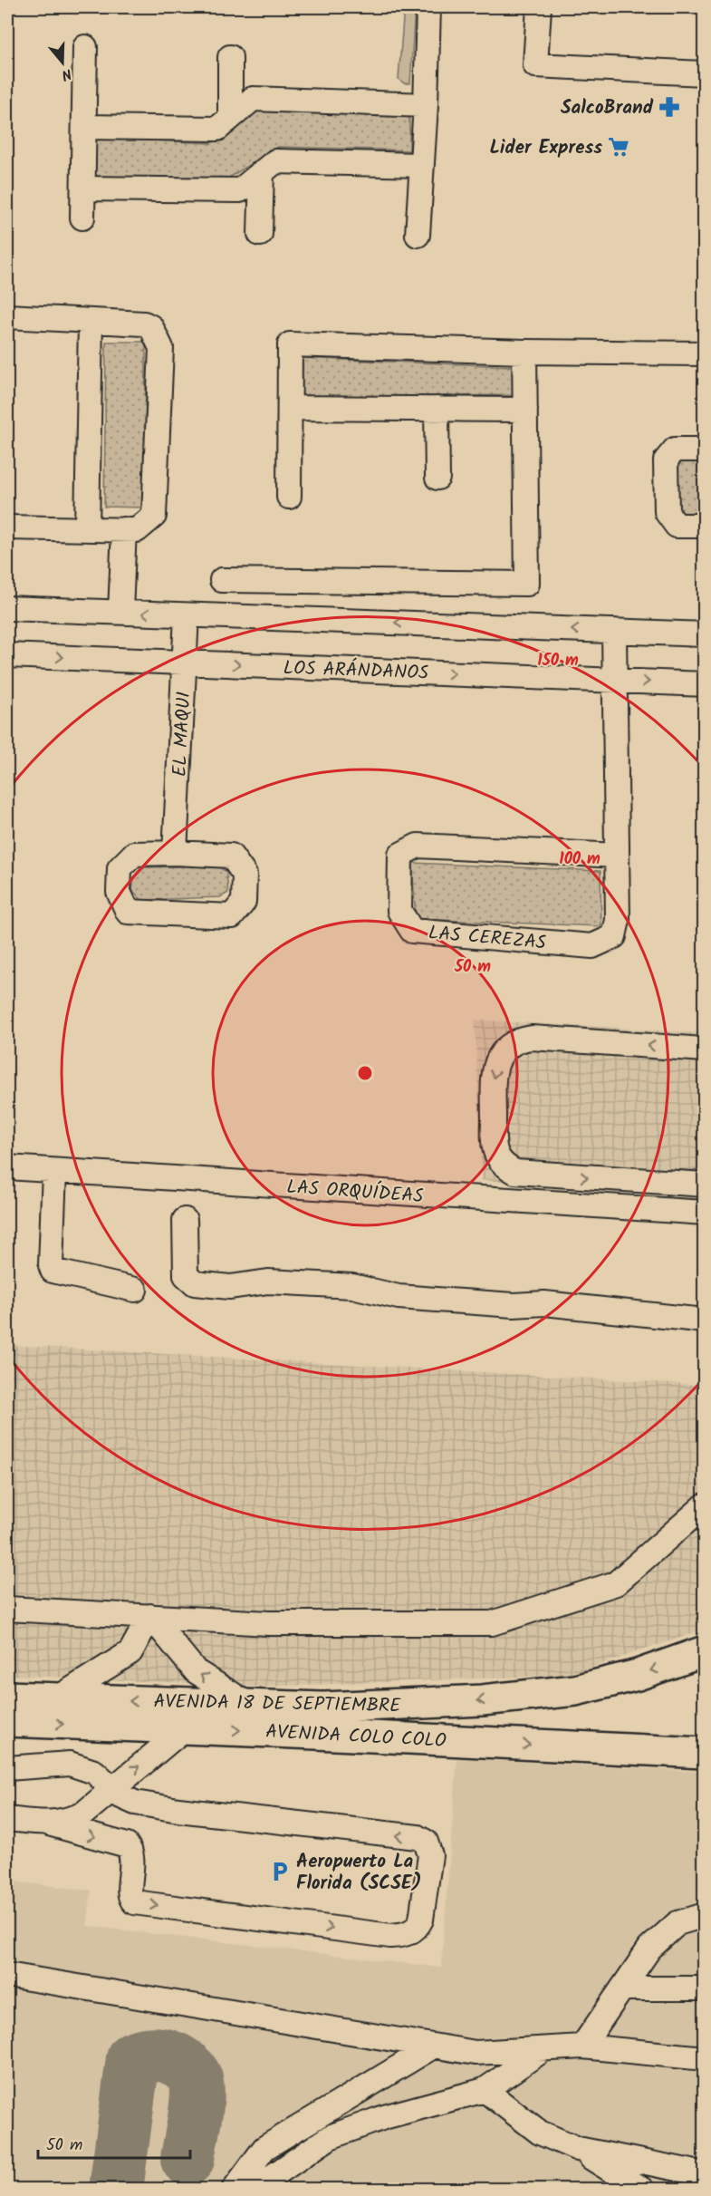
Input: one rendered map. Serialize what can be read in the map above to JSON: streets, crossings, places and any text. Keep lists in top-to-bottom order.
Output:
{
  "streets": {
    "main road": ["AVENIDA 18 DE SEPTIEMBRE", "AVENIDA COLO COLO"],
    "street": [
      "LOS ARÁNDANOS",
      "EL MAQUI",
      "LAS CEREZAS",
      "LAS ORQUÍDEAS"
    ]
  },
  "crossings": [
    ["LOS ARÁNDANOS", "EL MAQUI"],
    ["LOS ARÁNDANOS", "LAS CEREZAS"]
  ],
  "one_way": ["AVENIDA 18 DE SEPTIEMBRE", "AVENIDA COLO COLO"],
  "places": {
    "pharmacy": ["SalcoBrand"],
    "supermarket": ["Lider Express"],
    "parking": ["Aeropuerto La Florida (SCSE)"]
  },
  "scale_bar": "50 m",
  "north": "bottom",
  "rings": ["150 m", "100 m", "50 m"]
}
